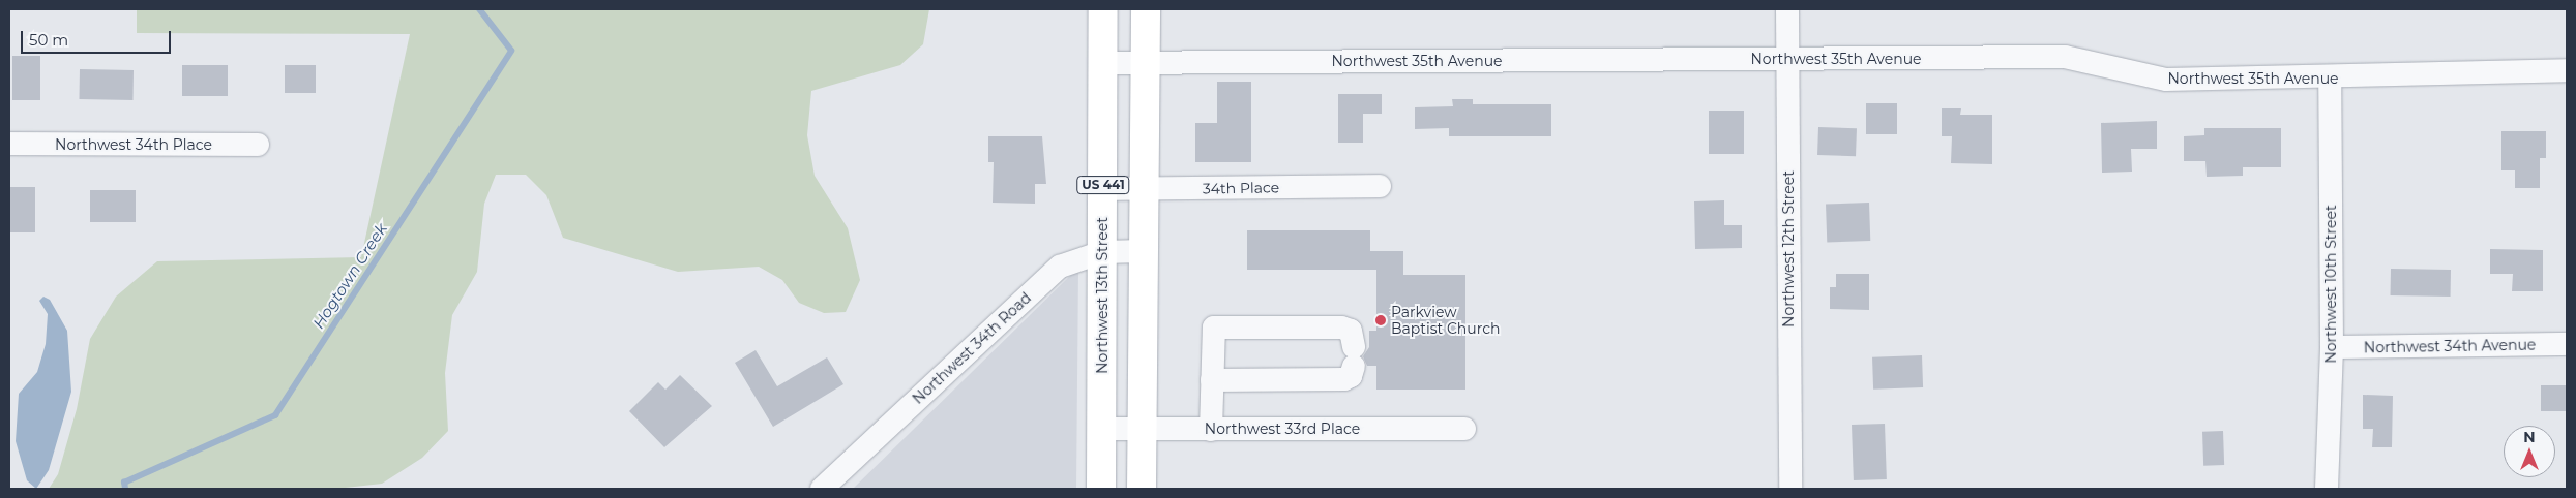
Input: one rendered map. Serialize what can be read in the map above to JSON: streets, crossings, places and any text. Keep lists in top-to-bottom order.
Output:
{
  "streets": {
    "main road": ["US 441", "Northwest 13th Street"],
    "street": [
      "Northwest 35th Avenue",
      "Northwest 34th Place",
      "34th Place",
      "Northwest 12th Street",
      "Northwest 10th Street",
      "Northwest 34th Avenue",
      "Northwest 34th Road",
      "Northwest 33rd Place"
    ]
  },
  "crossings": [
    ["Northwest 35th Avenue", "US 441"],
    ["Northwest 35th Avenue", "Northwest 12th Street"],
    ["Northwest 35th Avenue", "Northwest 10th Street"],
    ["Northwest 35th Avenue", "Northwest 13th Street"],
    ["US 441", "34th Place"],
    ["US 441", "Northwest 34th Road"],
    ["US 441", "Northwest 33rd Place"],
    ["34th Place", "Northwest 13th Street"],
    ["Northwest 10th Street", "Northwest 34th Avenue"],
    ["Northwest 13th Street", "Northwest 34th Road"],
    ["Northwest 13th Street", "Northwest 33rd Place"]
  ],
  "water": ["Hogtown Creek"],
  "places": ["Parkview Baptist Church"],
  "scale_bar": "50 m",
  "north": "top"
}
